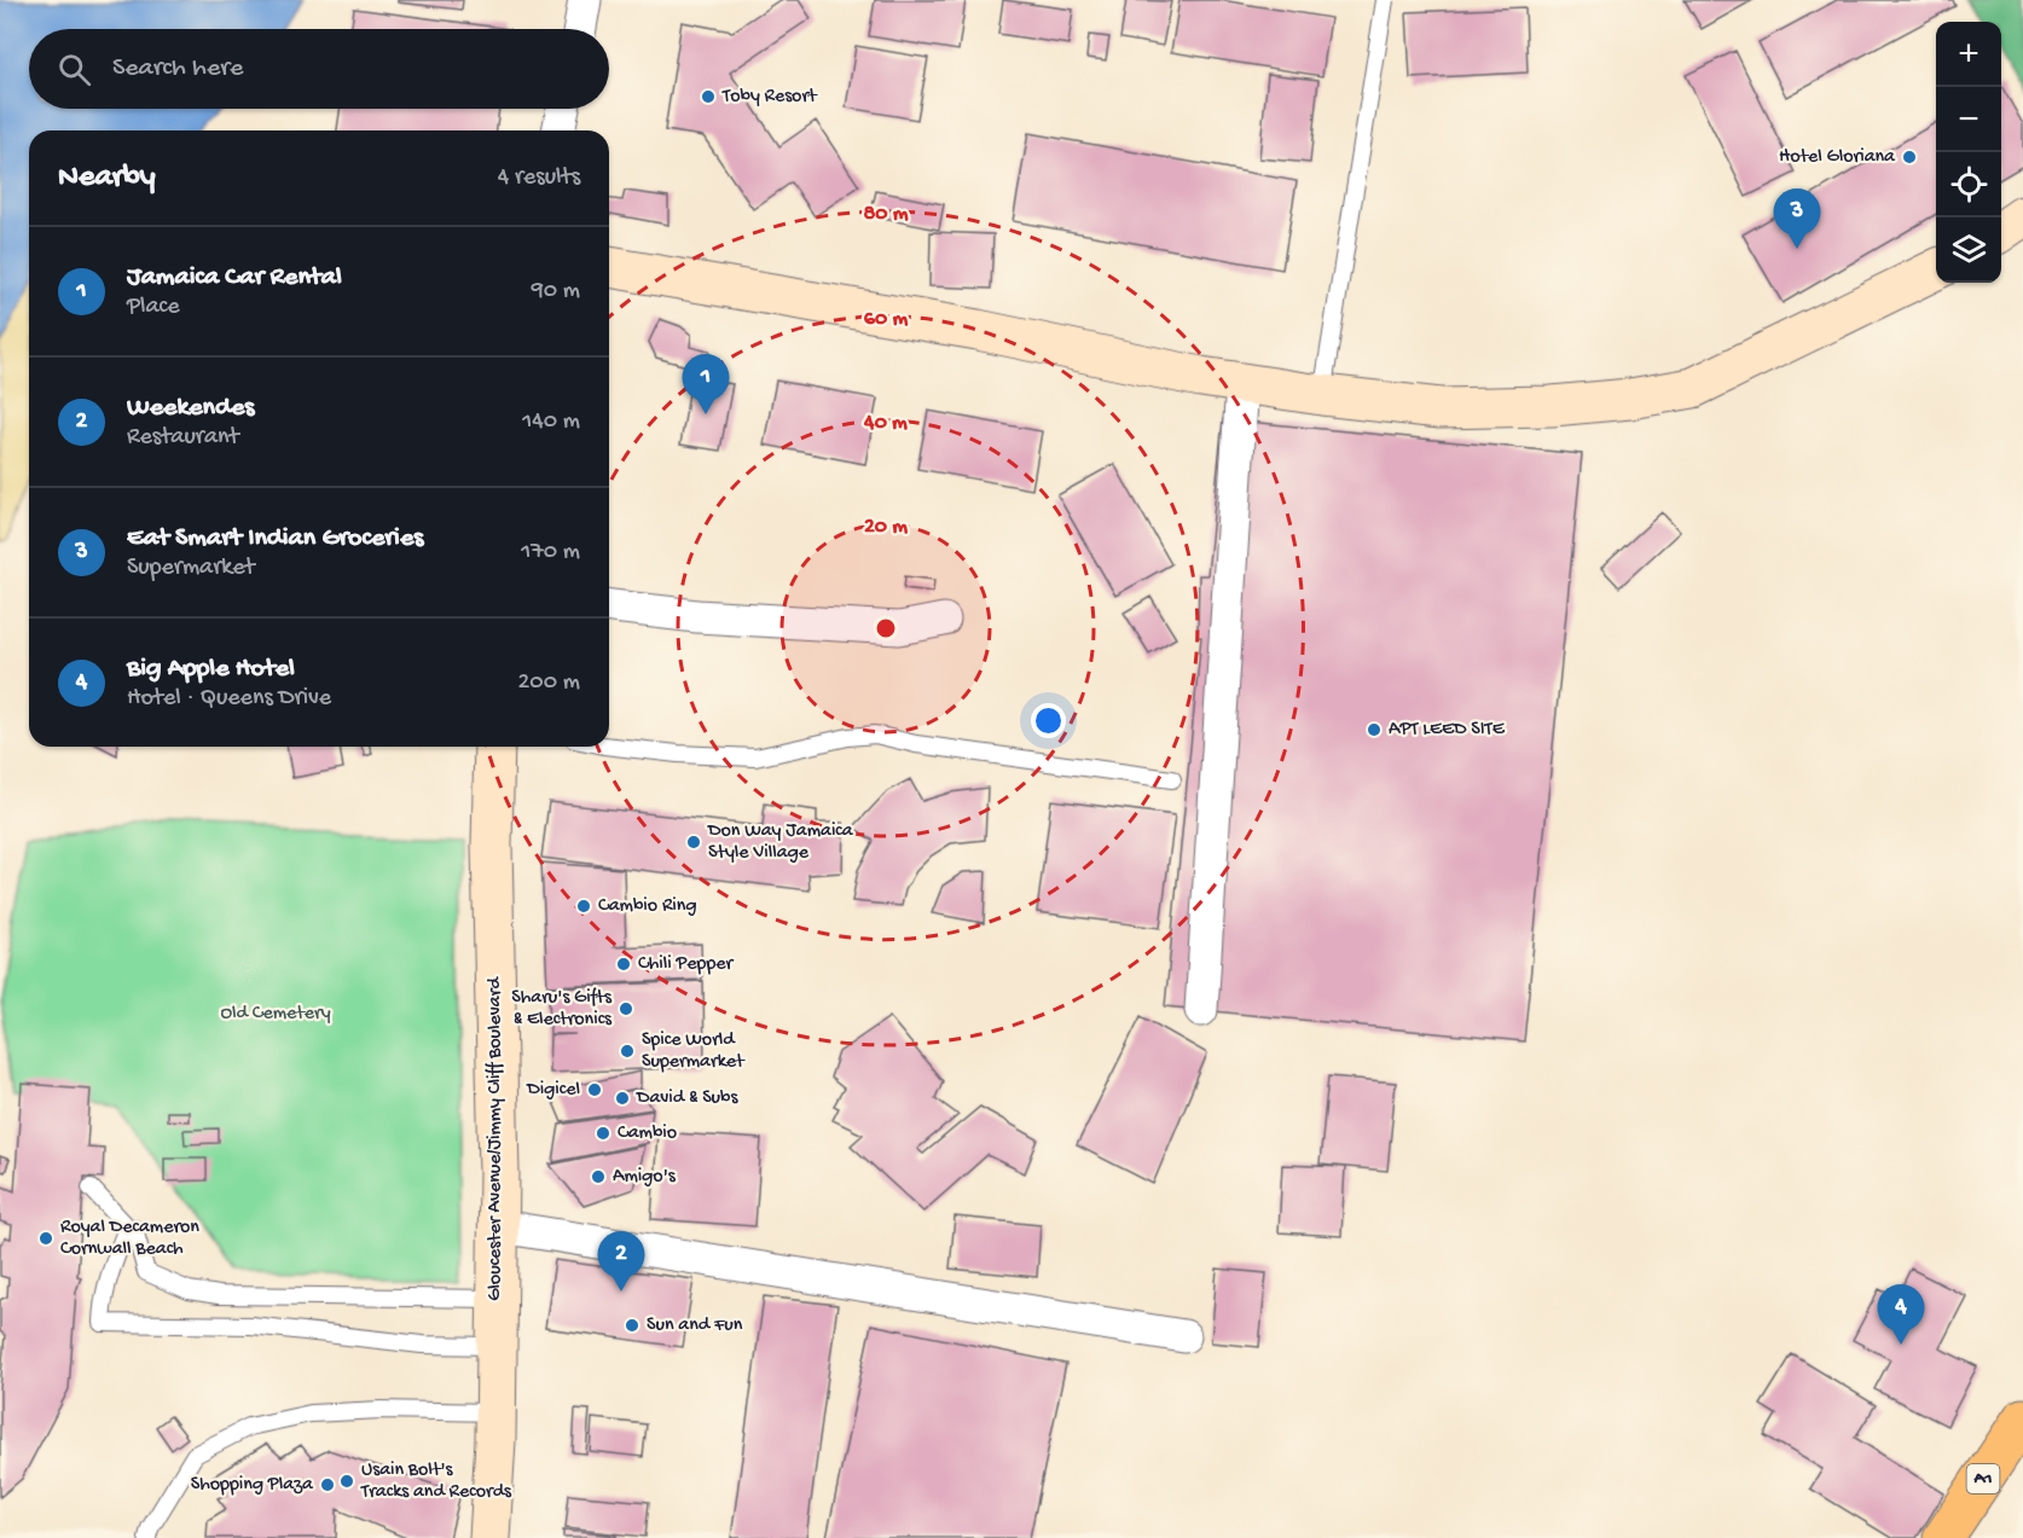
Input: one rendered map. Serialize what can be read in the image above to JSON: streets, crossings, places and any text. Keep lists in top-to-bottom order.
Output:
{
  "streets": {
    "main road": ["Gloucester Avenue/Jimmy Cliff Boulevard", "A1"]
  },
  "parks": ["Old Cemetery"],
  "places": [
    "Toby Resort",
    "Hotel Gloriana",
    "APT LEED SITE",
    "Don Way Jamaica Style Village",
    "Cambio Ring",
    "Chili Pepper",
    "Sharu's Gifts & Electronics",
    "Spice World Supermarket",
    "Digicel",
    "David & Subs",
    "Cambio",
    "Amigo's",
    "Royal Decameron Cornwall Beach",
    "Sun and Fun",
    "Usain Bolt's Tracks and Records",
    "Shopping Plaza"
  ],
  "page": {
    "map_buttons": ["+", "−"],
    "search": "Search here",
    "heading": ["Nearby", "4 results"],
    "pins": [
      "3",
      "1",
      "2",
      "4"
    ],
    "list": [
      {
        "mark": "1",
        "name": "Jamaica Car Rental",
        "note": "Place",
        "value": "90 m"
      },
      {
        "mark": "2",
        "name": "Weekendes",
        "note": "Restaurant",
        "value": "140 m"
      },
      {
        "mark": "3",
        "name": "Eat Smart Indian Groceries",
        "note": "Supermarket",
        "value": "170 m"
      },
      {
        "mark": "4",
        "name": "Big Apple Hotel",
        "note": "Hotel · Queens Drive",
        "value": "200 m"
      }
    ]
  },
  "rings": [
    "80 m",
    "60 m",
    "40 m",
    "20 m"
  ]
}
